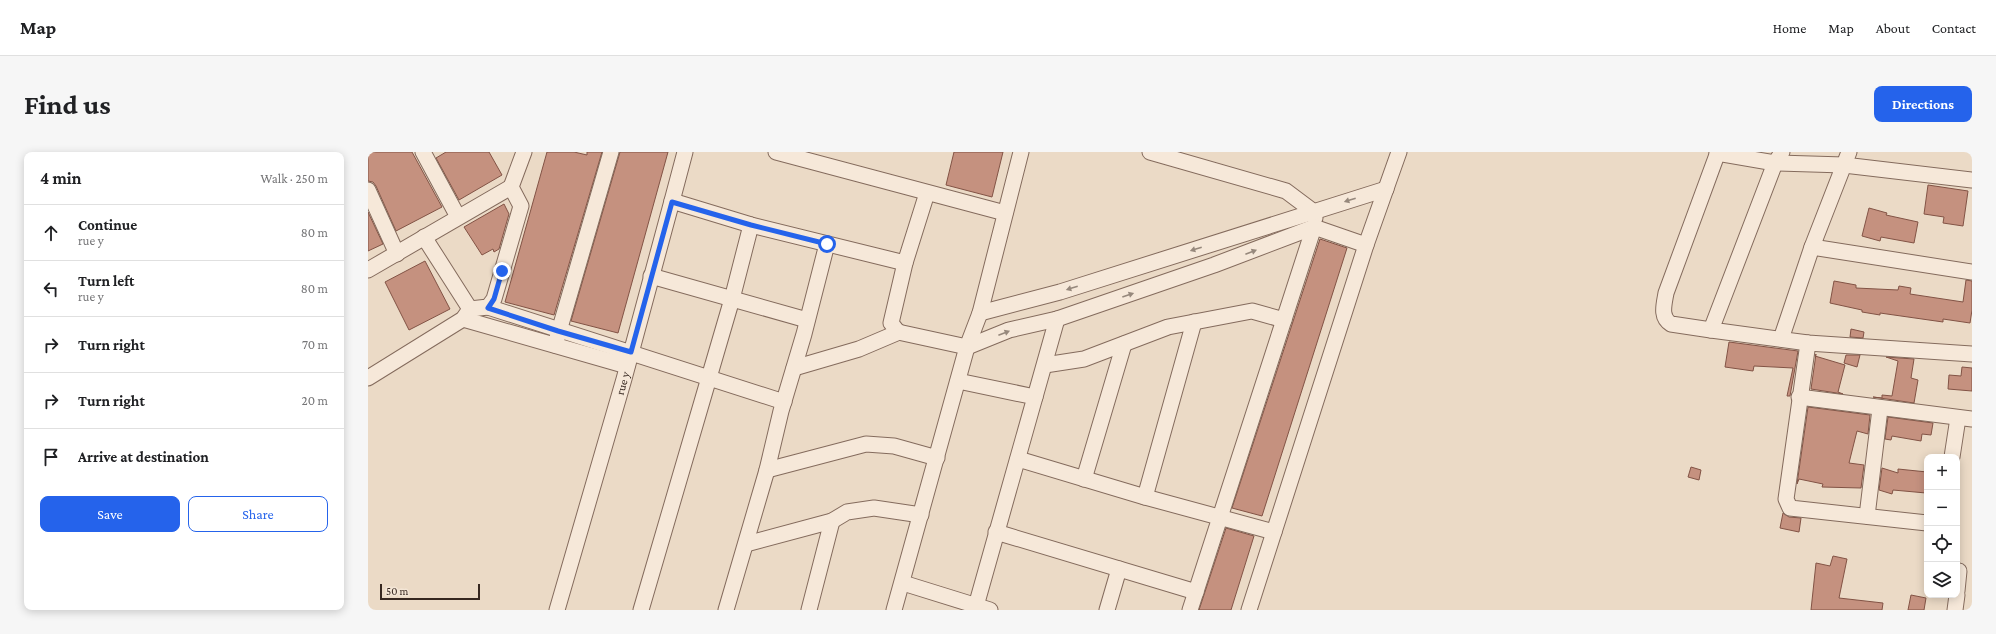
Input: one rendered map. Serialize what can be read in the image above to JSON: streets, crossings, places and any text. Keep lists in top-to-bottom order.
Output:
{
  "streets": {
    "street": ["rue y"]
  },
  "scale_bar": "50 m",
  "page": {
    "header": "Map",
    "nav": [
      "Home",
      "Map",
      "About",
      "Contact"
    ],
    "buttons": [
      "Directions",
      ["Save", "Share"]
    ],
    "title": "Find us",
    "heading": ["4 min", "Walk · 250 m"],
    "list": [
      ["Continue", "rue y", "80 m"],
      ["Turn left", "rue y", "80 m"],
      ["Turn right", "70 m"],
      ["Turn right", "20 m"],
      "Arrive at destination"
    ],
    "map_buttons": ["+", "−"],
    "scale": "50 m"
  }
}
